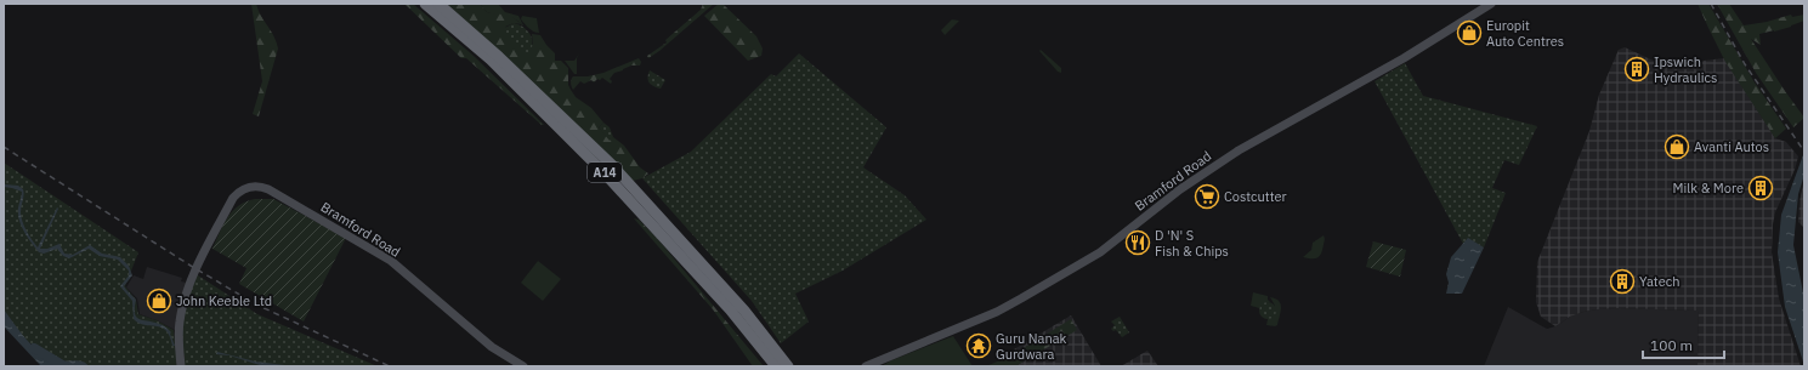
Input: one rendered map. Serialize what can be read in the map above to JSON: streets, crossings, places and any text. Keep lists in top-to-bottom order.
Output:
{
  "streets": {
    "highway": ["A14"],
    "main road": ["Bramford Road"]
  },
  "places": {
    "shop": ["Europit Auto Centres", "Avanti Autos", "John Keeble Ltd"],
    "building": ["Ipswich Hydraulics", "Milk & More", "Yatech"],
    "supermarket": ["Costcutter"],
    "restaurant": ["D 'N' S Fish & Chips"],
    "temple": ["Guru Nanak Gurdwara"]
  },
  "scale_bar": "100 m"
}
